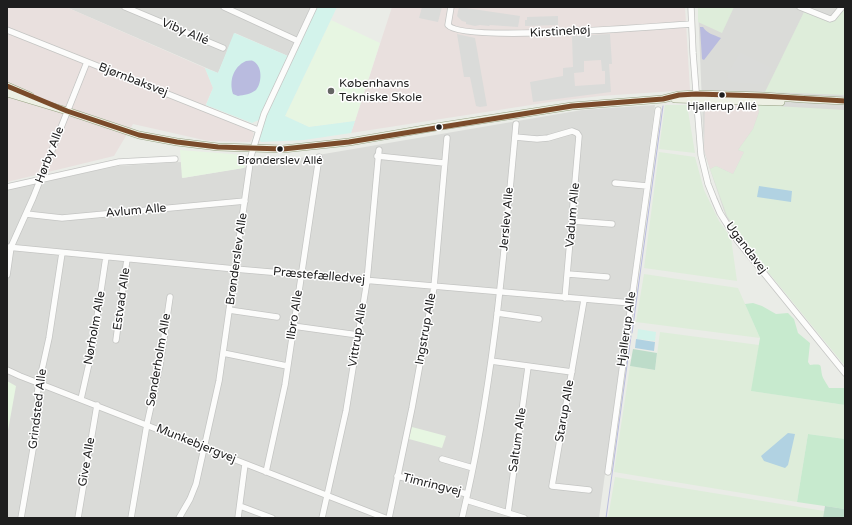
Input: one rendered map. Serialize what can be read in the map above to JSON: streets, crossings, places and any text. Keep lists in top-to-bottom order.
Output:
{
  "streets": {
    "street": [
      "Viby Allé",
      "Kirstinehøj",
      "Bjørnbaksvej",
      "Hørby Alle",
      "Avlum Alle",
      "Vadum Alle",
      "Jerslev Alle",
      "Ugandavej",
      "Brønderslev Alle",
      "Præstefælledvej",
      "Estvad Alle",
      "Ilbro Alle",
      "Nørholm Alle",
      "Ingstrup Alle",
      "Hjallerup Alle",
      "Vittrup Alle",
      "Sønderholm Alle",
      "Grindsted Alle",
      "Starup Alle",
      "Saltum Alle",
      "Munkebjergvej",
      "Give Alle",
      "Timringvej"
    ]
  },
  "crossings": [
    ["Bjørnbaksvej", "Hørby Alle"],
    ["Bjørnbaksvej", "Brønderslev Alle"],
    ["Hørby Alle", "Avlum Alle"],
    ["Hørby Alle", "Præstefælledvej"],
    ["Avlum Alle", "Brønderslev Alle"],
    ["Vadum Alle", "Jerslev Alle"],
    ["Vadum Alle", "Præstefælledvej"],
    ["Jerslev Alle", "Præstefælledvej"],
    ["Jerslev Alle", "Timringvej"],
    ["Brønderslev Alle", "Præstefælledvej"],
    ["Brønderslev Alle", "Munkebjergvej"],
    ["Præstefælledvej", "Estvad Alle"],
    ["Præstefælledvej", "Ilbro Alle"],
    ["Præstefælledvej", "Nørholm Alle"],
    ["Præstefælledvej", "Ingstrup Alle"],
    ["Præstefælledvej", "Hjallerup Alle"],
    ["Præstefælledvej", "Vittrup Alle"],
    ["Præstefælledvej", "Grindsted Alle"],
    ["Præstefælledvej", "Starup Alle"],
    ["Ilbro Alle", "Munkebjergvej"],
    ["Nørholm Alle", "Munkebjergvej"],
    ["Ingstrup Alle", "Vittrup Alle"],
    ["Ingstrup Alle", "Timringvej"],
    ["Vittrup Alle", "Munkebjergvej"],
    ["Sønderholm Alle", "Munkebjergvej"],
    ["Grindsted Alle", "Munkebjergvej"],
    ["Munkebjergvej", "Give Alle"]
  ],
  "places": ["Københavns Tekniske Skole", "Hjallerup Allé", "Brønderslev Allé"]
}
